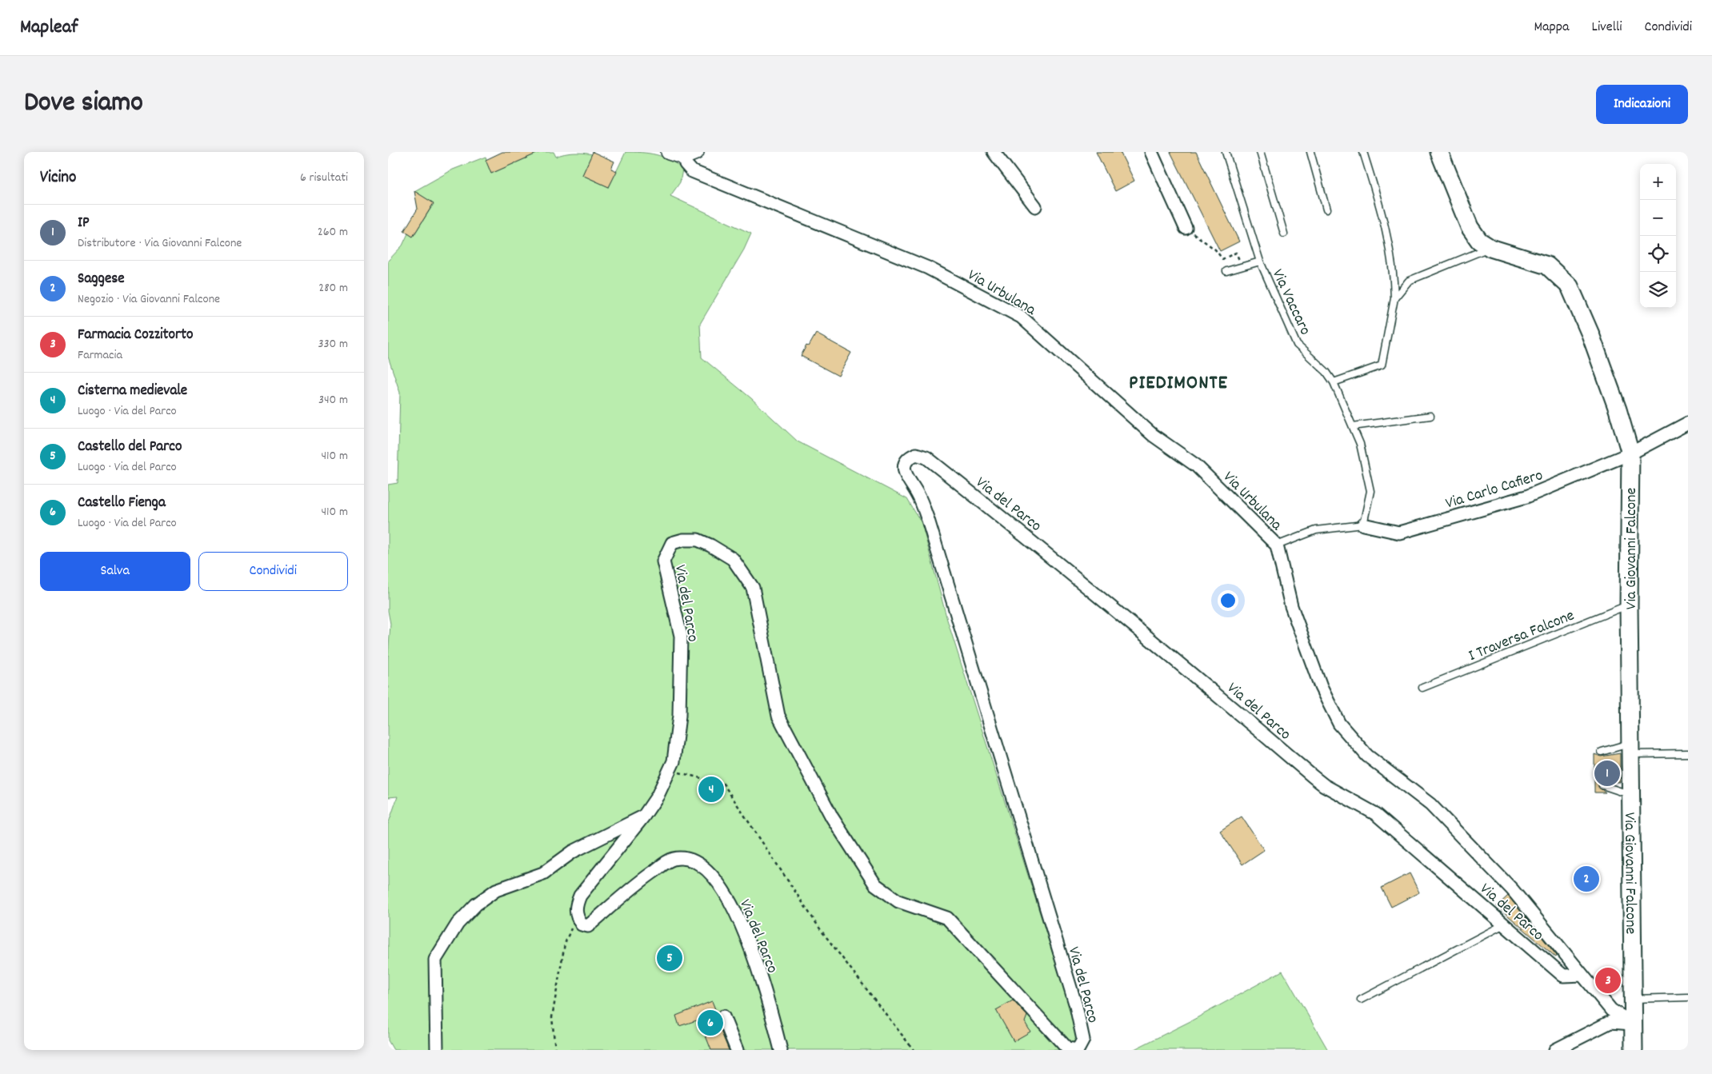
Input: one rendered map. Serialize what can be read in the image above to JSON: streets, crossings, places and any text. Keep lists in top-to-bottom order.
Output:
{
  "streets": {
    "main road": ["Via Giovanni Falcone"],
    "street": ["Via Urbulana", "Via Carlo Cafiero", "Via del Parco"],
    "lane": ["Via Vaccaro", "I Traversa Falcone"]
  },
  "crossings": [
    ["Via Carlo Cafiero", "Via Giovanni Falcone"],
    ["Via Giovanni Falcone", "I Traversa Falcone"]
  ],
  "districts": ["PIEDIMONTE"],
  "page": {
    "header": "Mapleaf",
    "nav": ["Mappa", "Livelli", "Condividi"],
    "title": "Dove siamo",
    "buttons": [
      "Indicazioni",
      ["Salva", "Condividi"]
    ],
    "heading": ["Vicino", "6 risultati"],
    "map_buttons": ["+", "−"],
    "list": [
      {
        "mark": "1",
        "name": "IP",
        "note": "Distributore · Via Giovanni Falcone",
        "value": "260 m"
      },
      {
        "mark": "2",
        "name": "Saggese",
        "note": "Negozio · Via Giovanni Falcone",
        "value": "280 m"
      },
      {
        "mark": "3",
        "name": "Farmacia Cozzitorto",
        "note": "Farmacia",
        "value": "330 m"
      },
      {
        "mark": "4",
        "name": "Cisterna medievale",
        "note": "Luogo · Via del Parco",
        "value": "340 m"
      },
      {
        "mark": "5",
        "name": "Castello del Parco",
        "note": "Luogo · Via del Parco",
        "value": "410 m"
      },
      {
        "mark": "6",
        "name": "Castello Fienga",
        "note": "Luogo · Via del Parco",
        "value": "410 m"
      }
    ],
    "pins": [
      "1",
      "4",
      "2",
      "5",
      "3",
      "6"
    ]
  }
}
